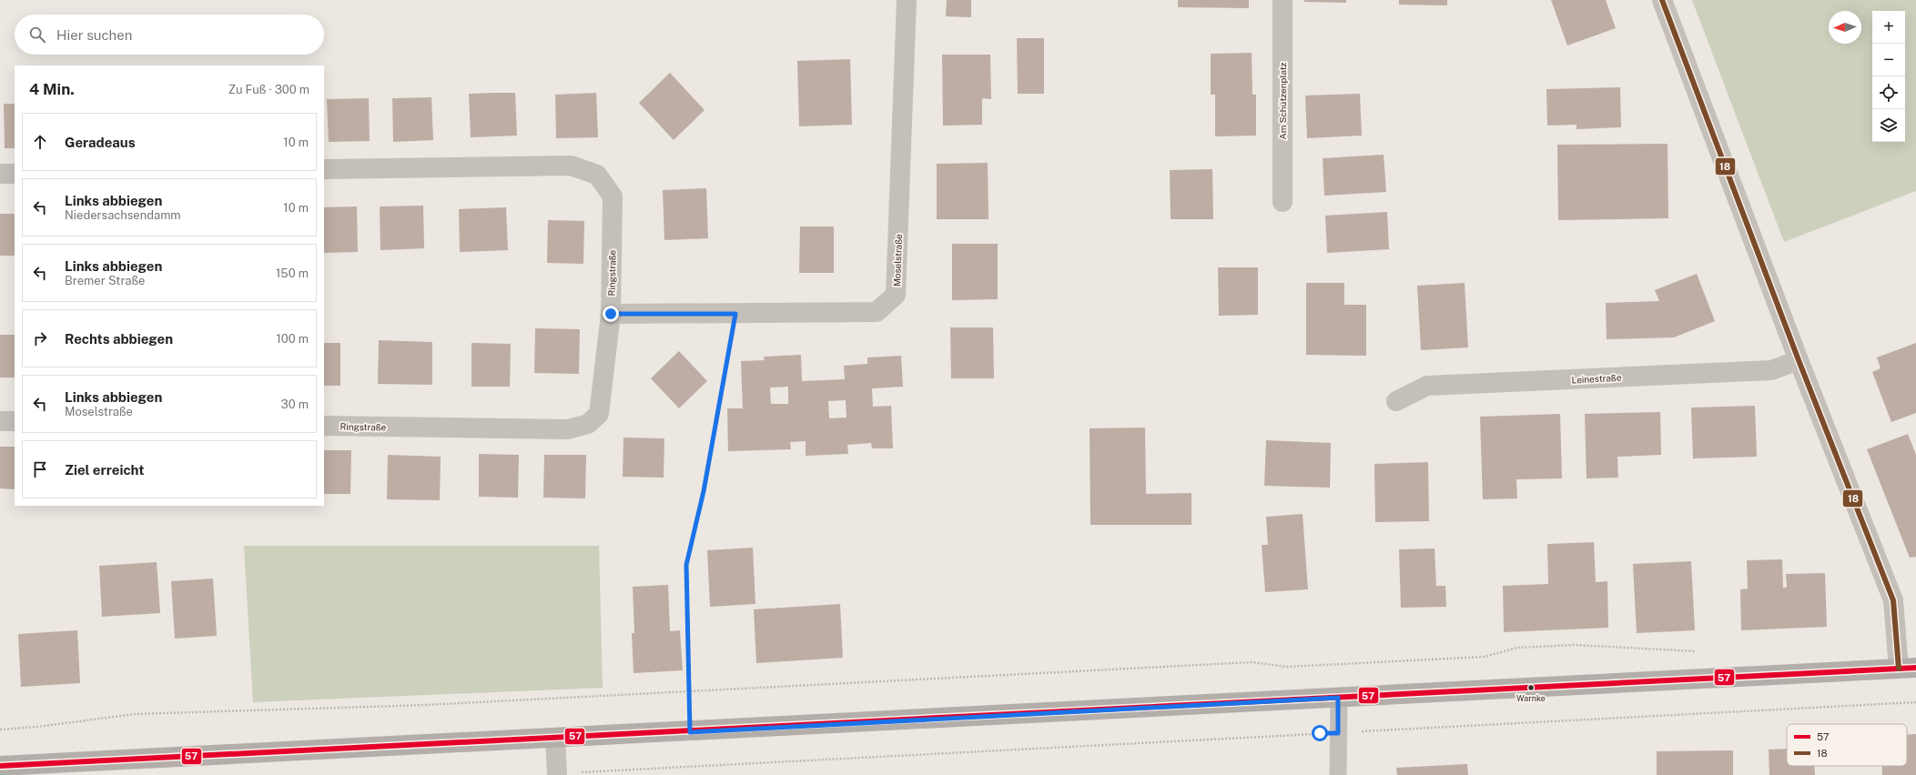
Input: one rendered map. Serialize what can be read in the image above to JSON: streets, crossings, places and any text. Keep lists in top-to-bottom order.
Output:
{
  "streets": {
    "street": [
      "Am Schützenplatz",
      "Moselstraße",
      "Ringstraße",
      "Leinestraße"
    ]
  },
  "crossings": [
    ["Moselstraße", "Ringstraße"]
  ],
  "places": ["Warnke"],
  "lines": ["transit line 18", "transit line 57"],
  "legend": ["57", "18"],
  "north": "left",
  "page": {
    "map_buttons": ["+", "−"],
    "search": "Hier suchen",
    "heading": ["4 Min.", "Zu Fuß · 300 m"],
    "list": [
      ["Geradeaus", "10 m"],
      ["Links abbiegen", "Niedersachsendamm", "10 m"],
      ["Links abbiegen", "Bremer Straße", "150 m"],
      ["Rechts abbiegen", "100 m"],
      ["Links abbiegen", "Moselstraße", "30 m"],
      "Ziel erreicht"
    ]
  }
}
